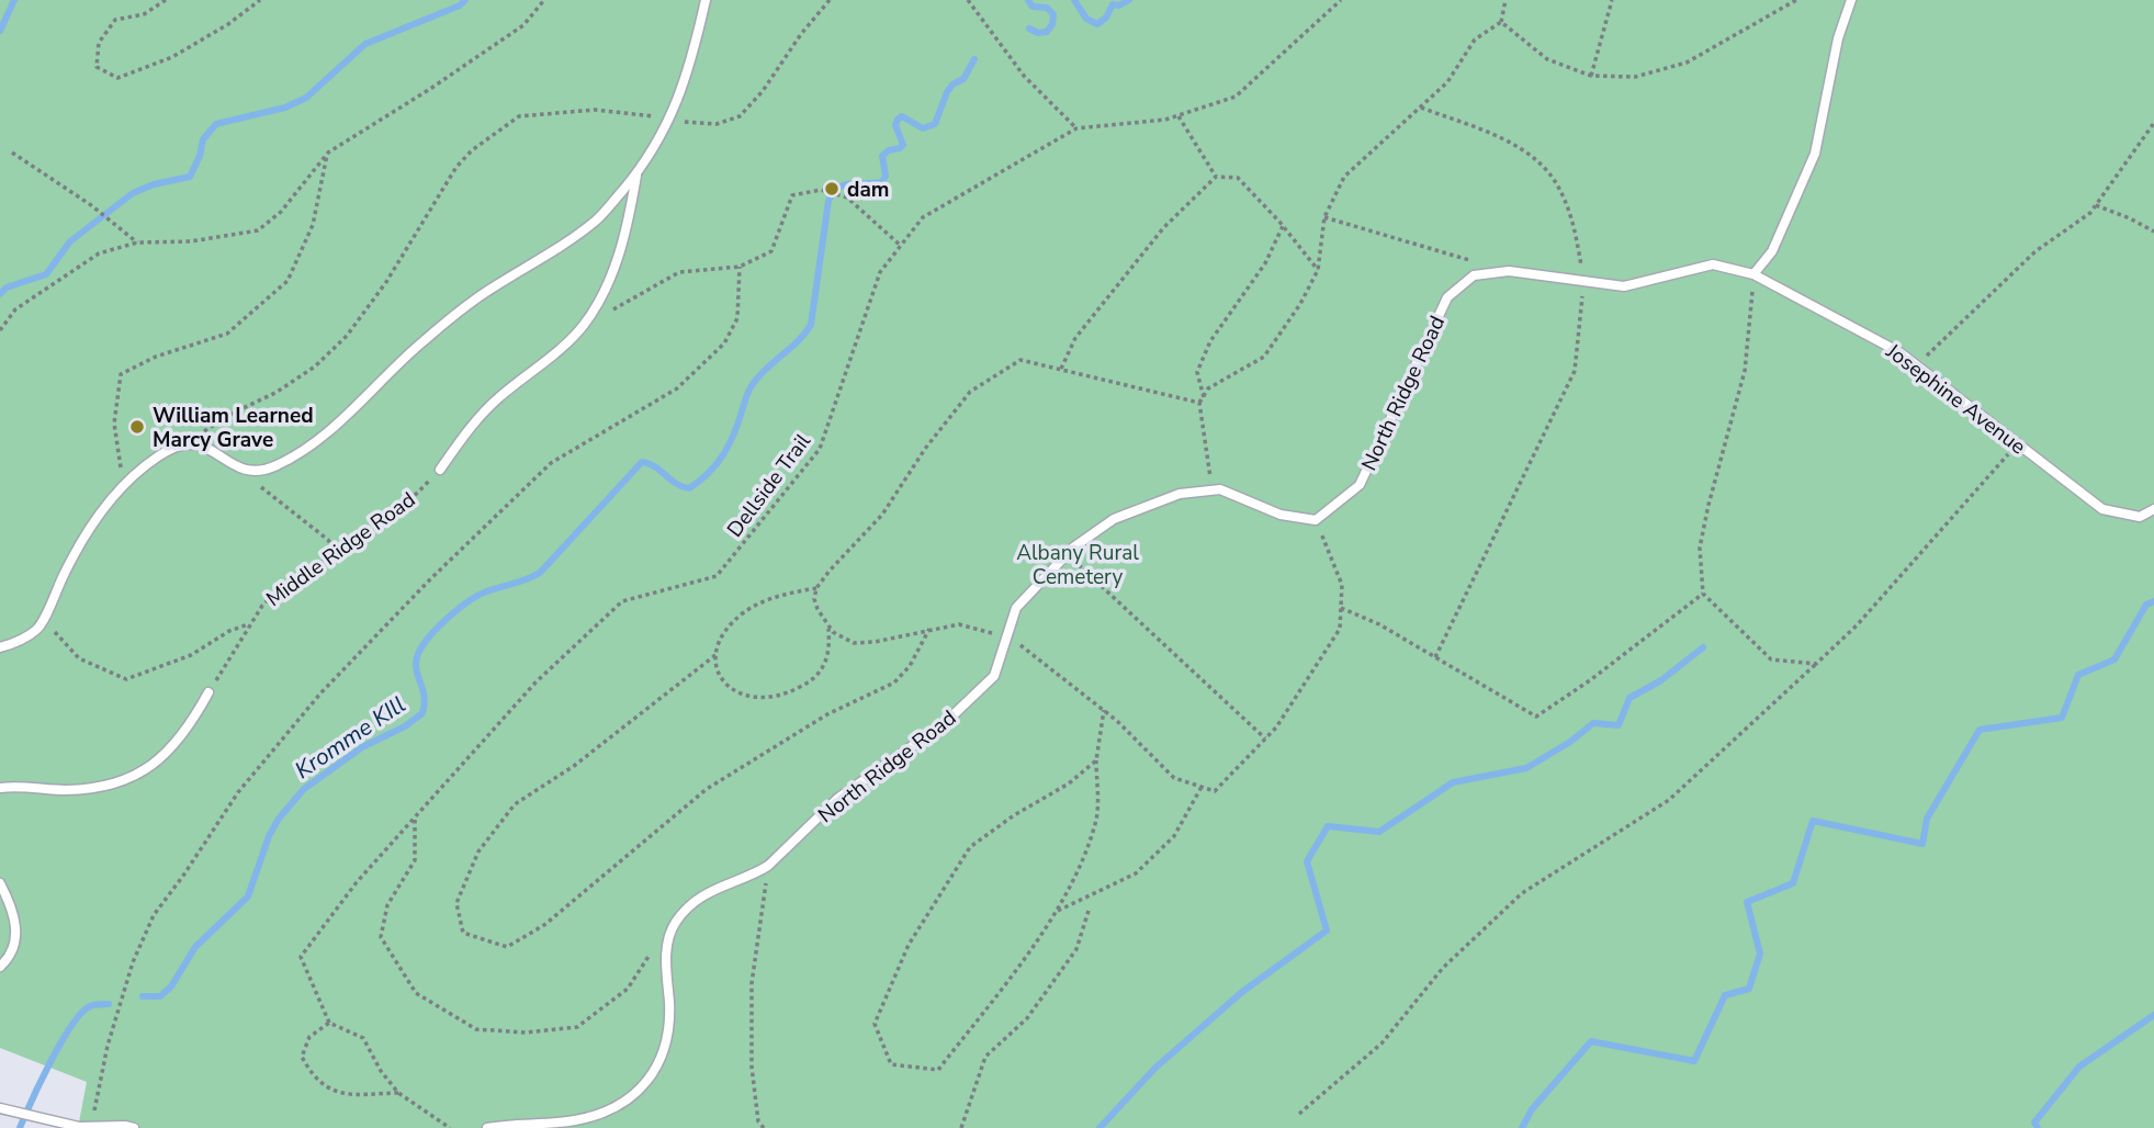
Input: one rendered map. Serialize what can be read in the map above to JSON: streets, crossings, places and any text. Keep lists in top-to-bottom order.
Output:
{
  "streets": {
    "lane": ["North Ridge Road", "Josephine Avenue"],
    "path": ["Dellside Trail", "Middle Ridge Road"]
  },
  "crossings": [
    ["North Ridge Road", "Josephine Avenue"]
  ],
  "water": ["Kromme KIll"],
  "parks": ["Albany Rural Cemetery"],
  "places": ["dam", "William Learned Marcy Grave"]
}
